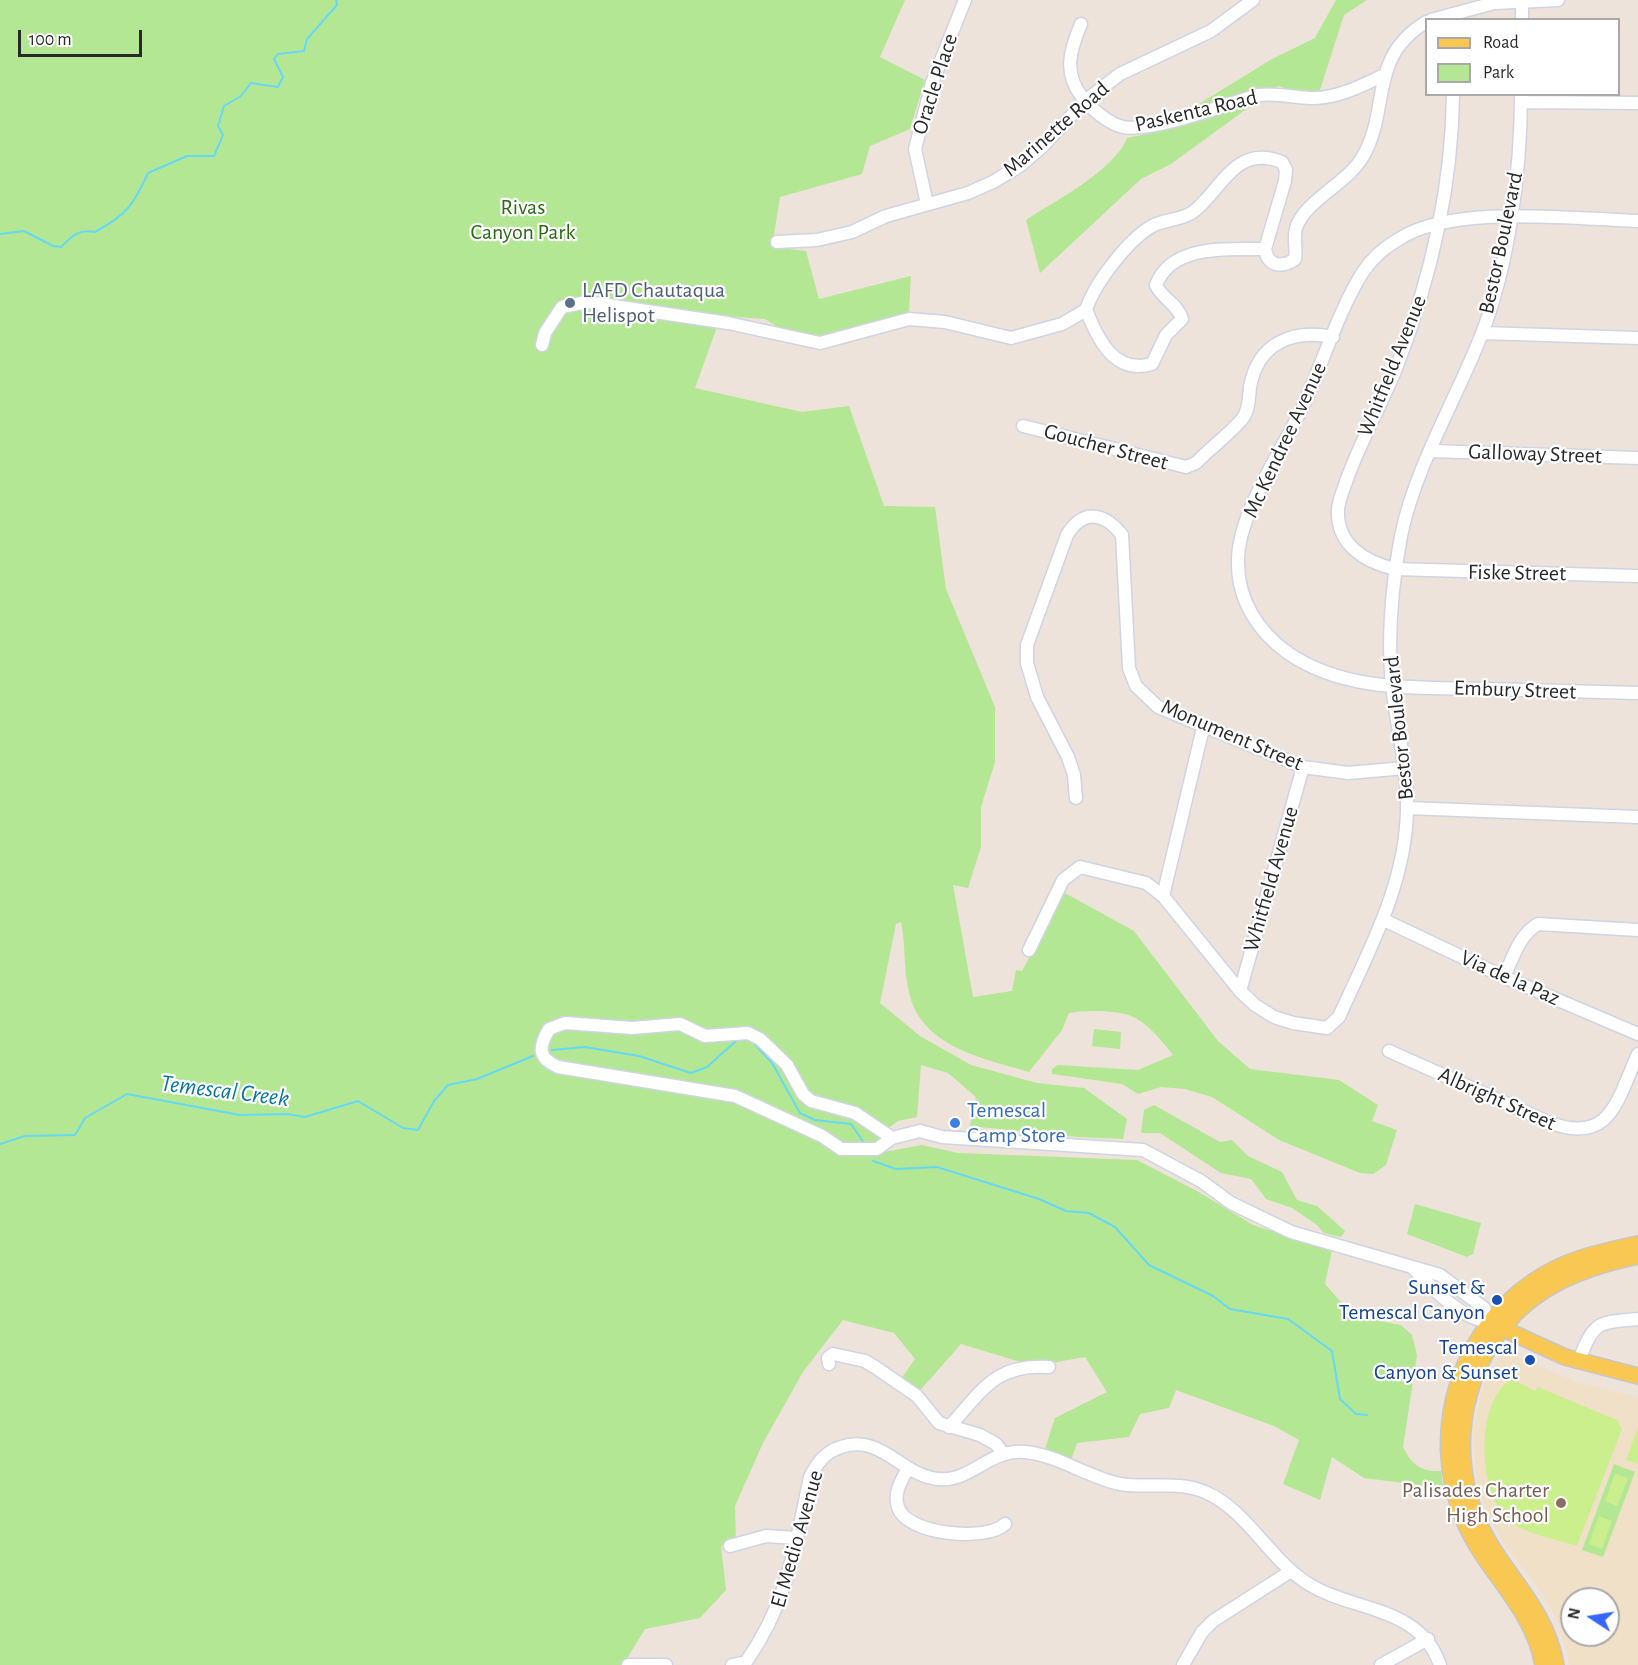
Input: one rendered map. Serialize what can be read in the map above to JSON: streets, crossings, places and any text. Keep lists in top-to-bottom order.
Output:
{
  "streets": {
    "street": [
      "Oracle Place",
      "Paskenta Road",
      "Marinette Road",
      "Bestor Boulevard",
      "Whitfield Avenue",
      "Mc Kendree Avenue",
      "Goucher Street",
      "Galloway Street",
      "Fiske Street",
      "Embury Street",
      "Monument Street",
      "Via de la Paz",
      "Albright Street",
      "El Medio Avenue"
    ]
  },
  "crossings": [
    ["Oracle Place", "Marinette Road"],
    ["Paskenta Road", "Marinette Road"],
    ["Bestor Boulevard", "Whitfield Avenue"],
    ["Bestor Boulevard", "Mc Kendree Avenue"],
    ["Bestor Boulevard", "Galloway Street"],
    ["Bestor Boulevard", "Fiske Street"],
    ["Bestor Boulevard", "Embury Street"],
    ["Bestor Boulevard", "Monument Street"],
    ["Bestor Boulevard", "Via de la Paz"],
    ["Whitfield Avenue", "Mc Kendree Avenue"],
    ["Whitfield Avenue", "Fiske Street"],
    ["Whitfield Avenue", "Monument Street"],
    ["Mc Kendree Avenue", "Goucher Street"],
    ["Mc Kendree Avenue", "Embury Street"]
  ],
  "water": ["Temescal Creek"],
  "parks": ["Rivas Canyon Park"],
  "places": [
    "LAFD Chautaqua Helispot",
    "Temescal Camp Store",
    "Sunset & Temescal Canyon",
    "Temescal Canyon & Sunset",
    "Palisades Charter High School"
  ],
  "legend": ["Road", "Park"],
  "scale_bar": "100 m",
  "north": "left"
}
